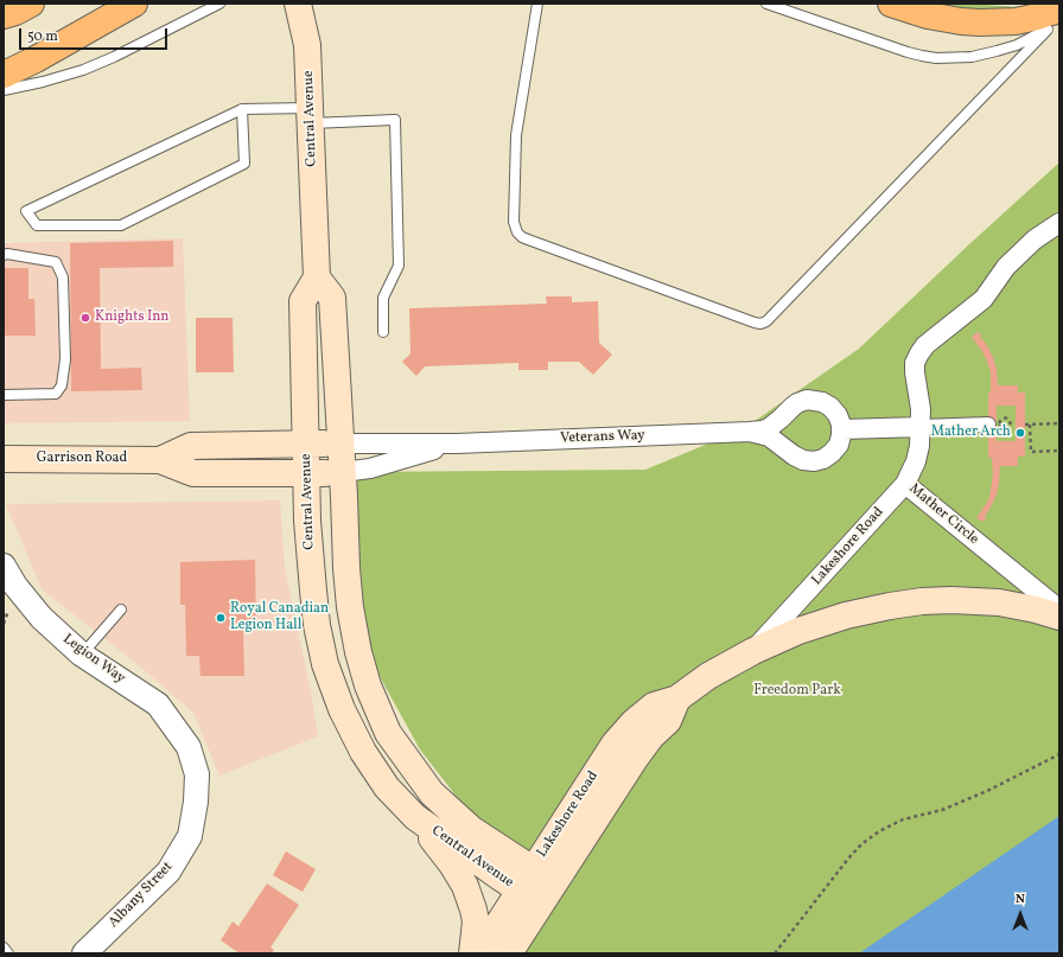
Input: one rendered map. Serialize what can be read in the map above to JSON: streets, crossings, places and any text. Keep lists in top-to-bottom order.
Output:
{
  "streets": {
    "main road": ["Central Avenue", "Garrison Road", "Lakeshore Road"],
    "street": [
      "Veterans Way",
      "Mather Circle",
      "Legion Way",
      "Albany Street"
    ]
  },
  "crossings": [
    ["Central Avenue", "Veterans Way"],
    ["Central Avenue", "Garrison Road"],
    ["Central Avenue", "Lakeshore Road"],
    ["Veterans Way", "Garrison Road"],
    ["Mather Circle", "Lakeshore Road"],
    ["Legion Way", "Albany Street"]
  ],
  "parks": ["Freedom Park"],
  "places": ["Knights Inn", "Mather Arch", "Royal Canadian Legion Hall"],
  "scale_bar": "50 m",
  "north": "top"
}
